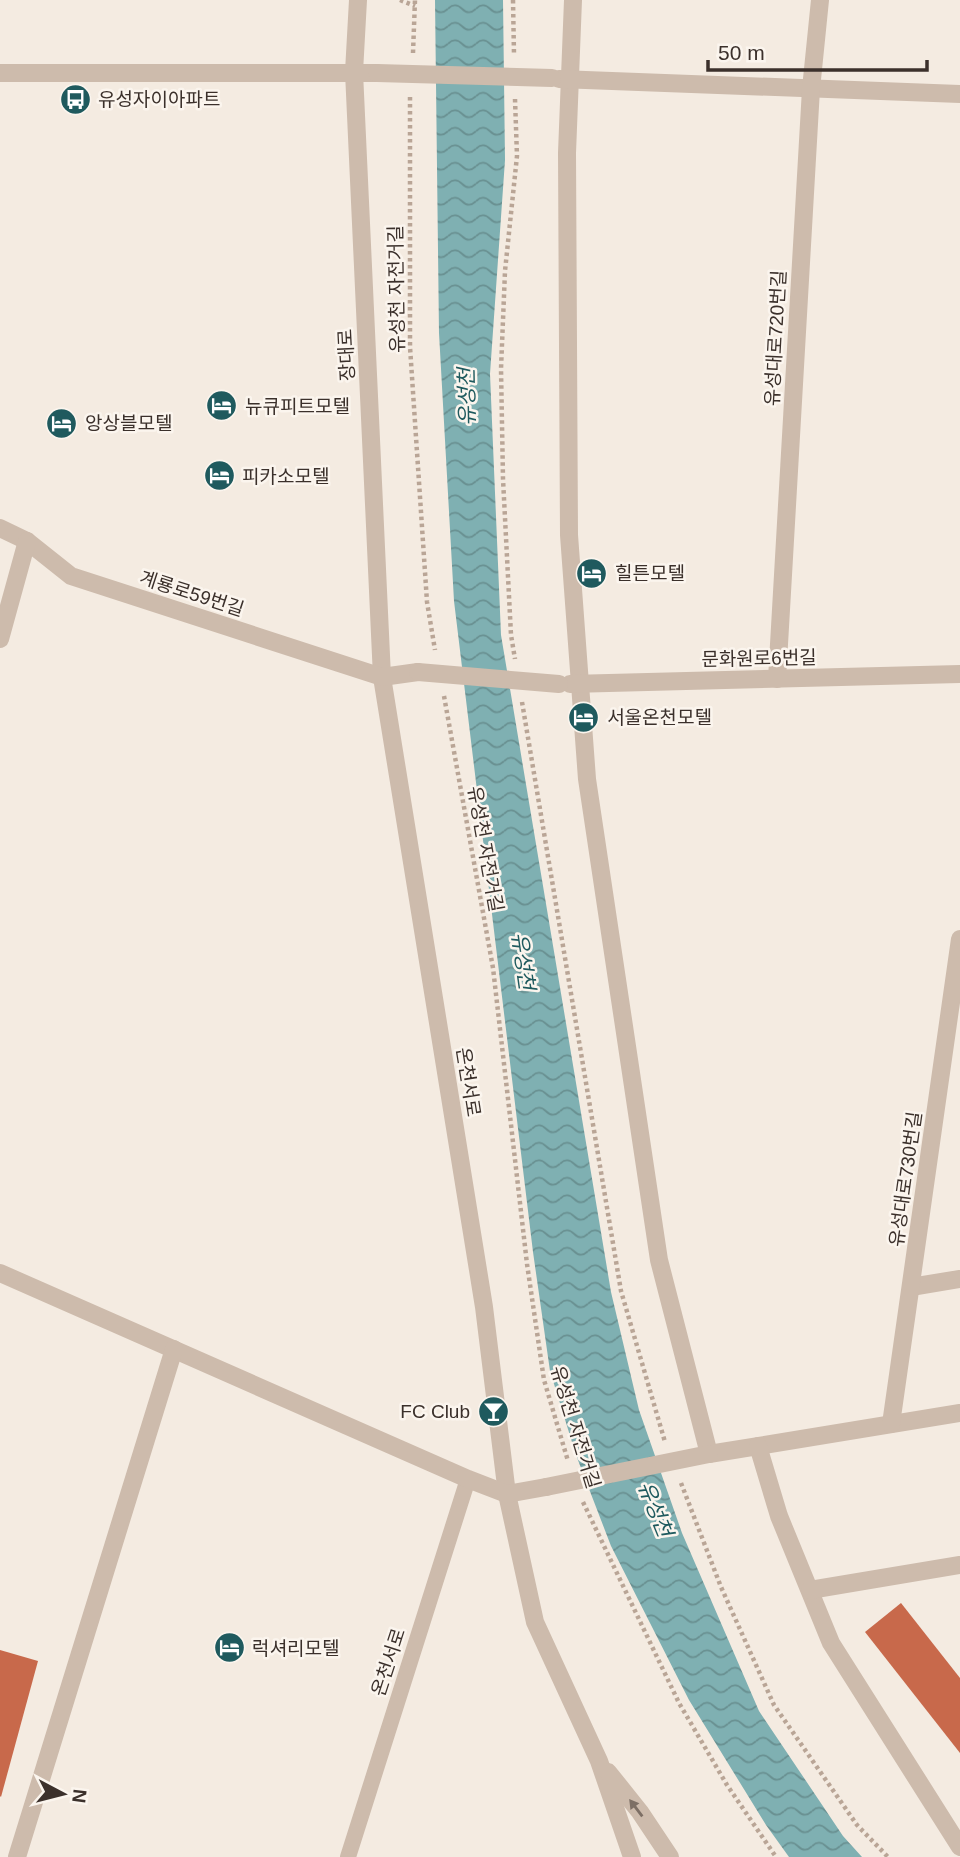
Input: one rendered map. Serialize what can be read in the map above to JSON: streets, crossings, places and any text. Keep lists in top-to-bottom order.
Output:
{
  "streets": {
    "street": [
      "유성대로720번길",
      "장대로",
      "계룡로59번길",
      "문화원로6번길",
      "온천서로",
      "유성대로730번길"
    ],
    "path": ["유성천 자전거길"]
  },
  "crossings": [
    ["유성대로720번길", "문화원로6번길"],
    ["장대로", "계룡로59번길"],
    ["장대로", "문화원로6번길"],
    ["장대로", "온천서로"],
    ["계룡로59번길", "문화원로6번길"],
    ["계룡로59번길", "온천서로"],
    ["문화원로6번길", "온천서로"]
  ],
  "water": ["유성천"],
  "places": {
    "bus stop": ["유성자이아파트"],
    "hotel": [
      "뉴큐피트모텔",
      "앙상블모텔",
      "피카소모텔",
      "힐튼모텔",
      "서울온천모텔",
      "럭셔리모텔"
    ],
    "bar": ["FC Club"]
  },
  "scale_bar": "50 m",
  "north": "right"
}
